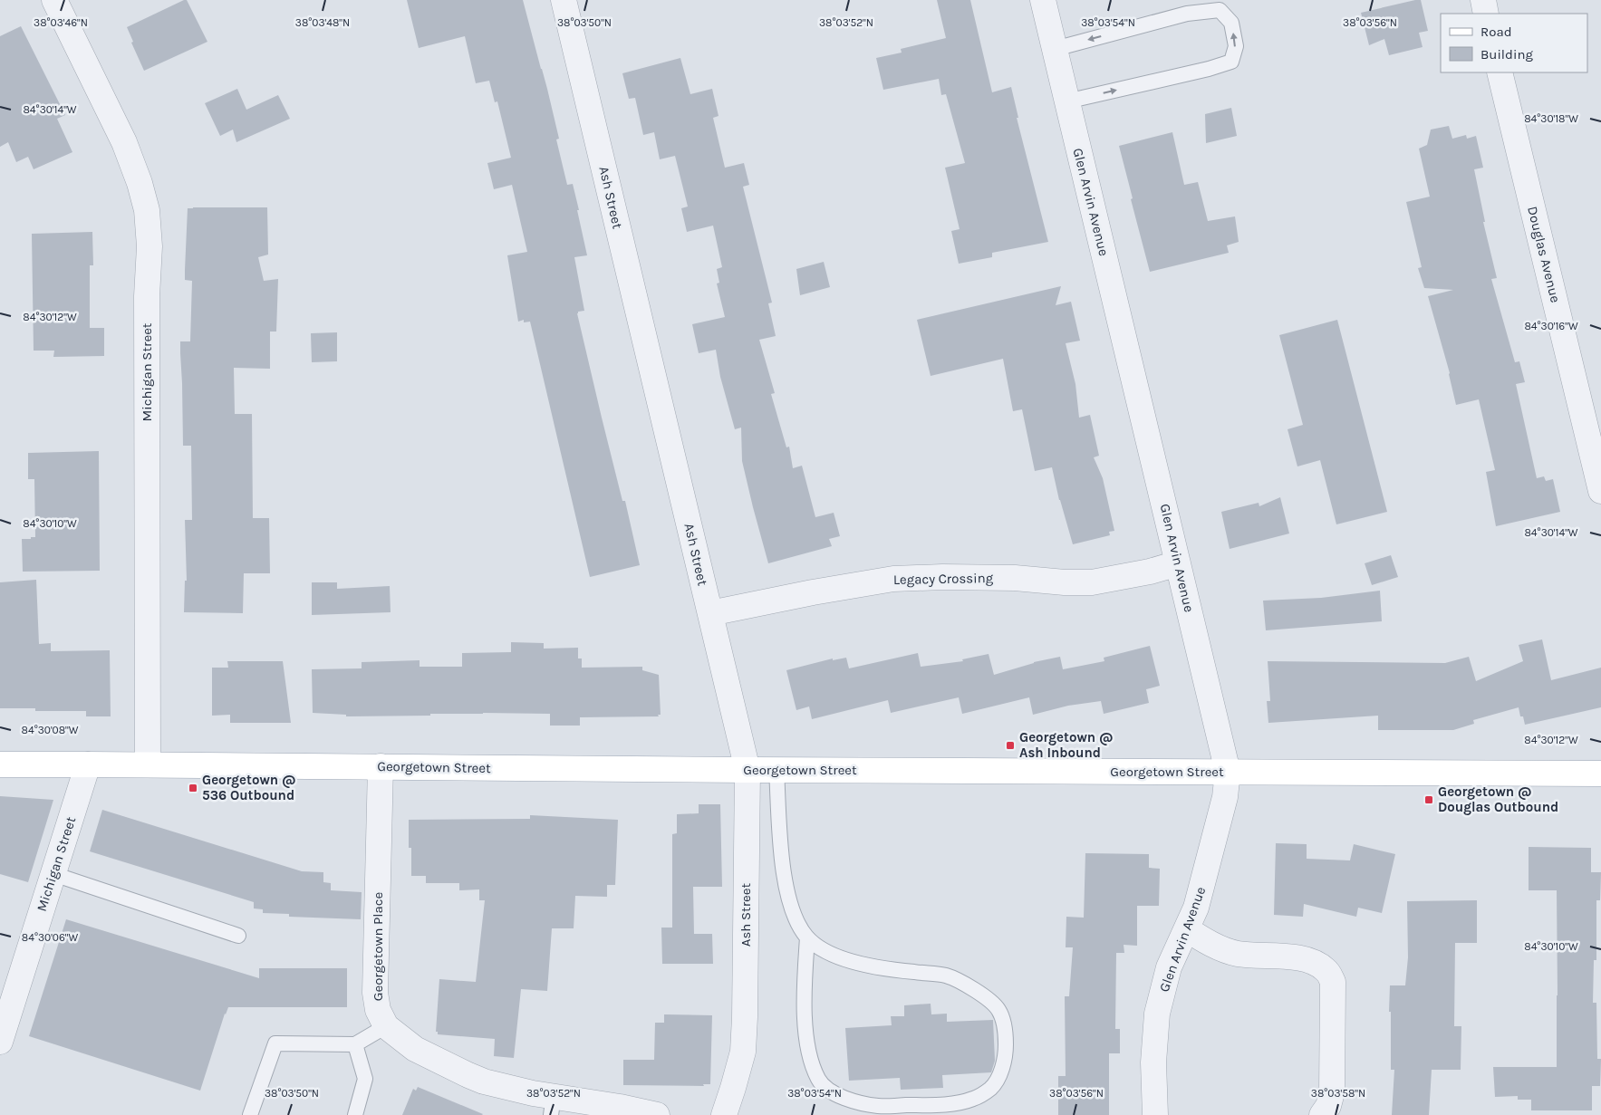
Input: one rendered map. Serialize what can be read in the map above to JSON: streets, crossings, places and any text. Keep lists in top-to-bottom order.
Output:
{
  "streets": {
    "main road": ["Georgetown Street"],
    "street": [
      "Ash Street",
      "Glen Arvin Avenue",
      "Douglas Avenue",
      "Michigan Street",
      "Legacy Crossing",
      "Georgetown Place"
    ]
  },
  "crossings": [
    ["Ash Street", "Legacy Crossing"],
    ["Ash Street", "Georgetown Street"],
    ["Glen Arvin Avenue", "Legacy Crossing"],
    ["Glen Arvin Avenue", "Georgetown Street"],
    ["Michigan Street", "Georgetown Street"],
    ["Georgetown Street", "Georgetown Place"]
  ],
  "places": {
    "transit": ["Georgetown @ Ash Inbound", "Georgetown @ 536 Outbound", "Georgetown @ Douglas Outbound"]
  },
  "legend": ["Road", "Building"],
  "coordinates": [
    "38°03'46\"N",
    "38°03'48\"N",
    "38°03'50\"N",
    "38°03'52\"N",
    "38°03'54\"N",
    "38°03'56\"N",
    "84°30'14\"W",
    "84°30'18\"W",
    "84°30'12\"W",
    "84°30'16\"W",
    "84°30'10\"W",
    "84°30'08\"W",
    "84°30'06\"W",
    "38°03'58\"N"
  ]
}
